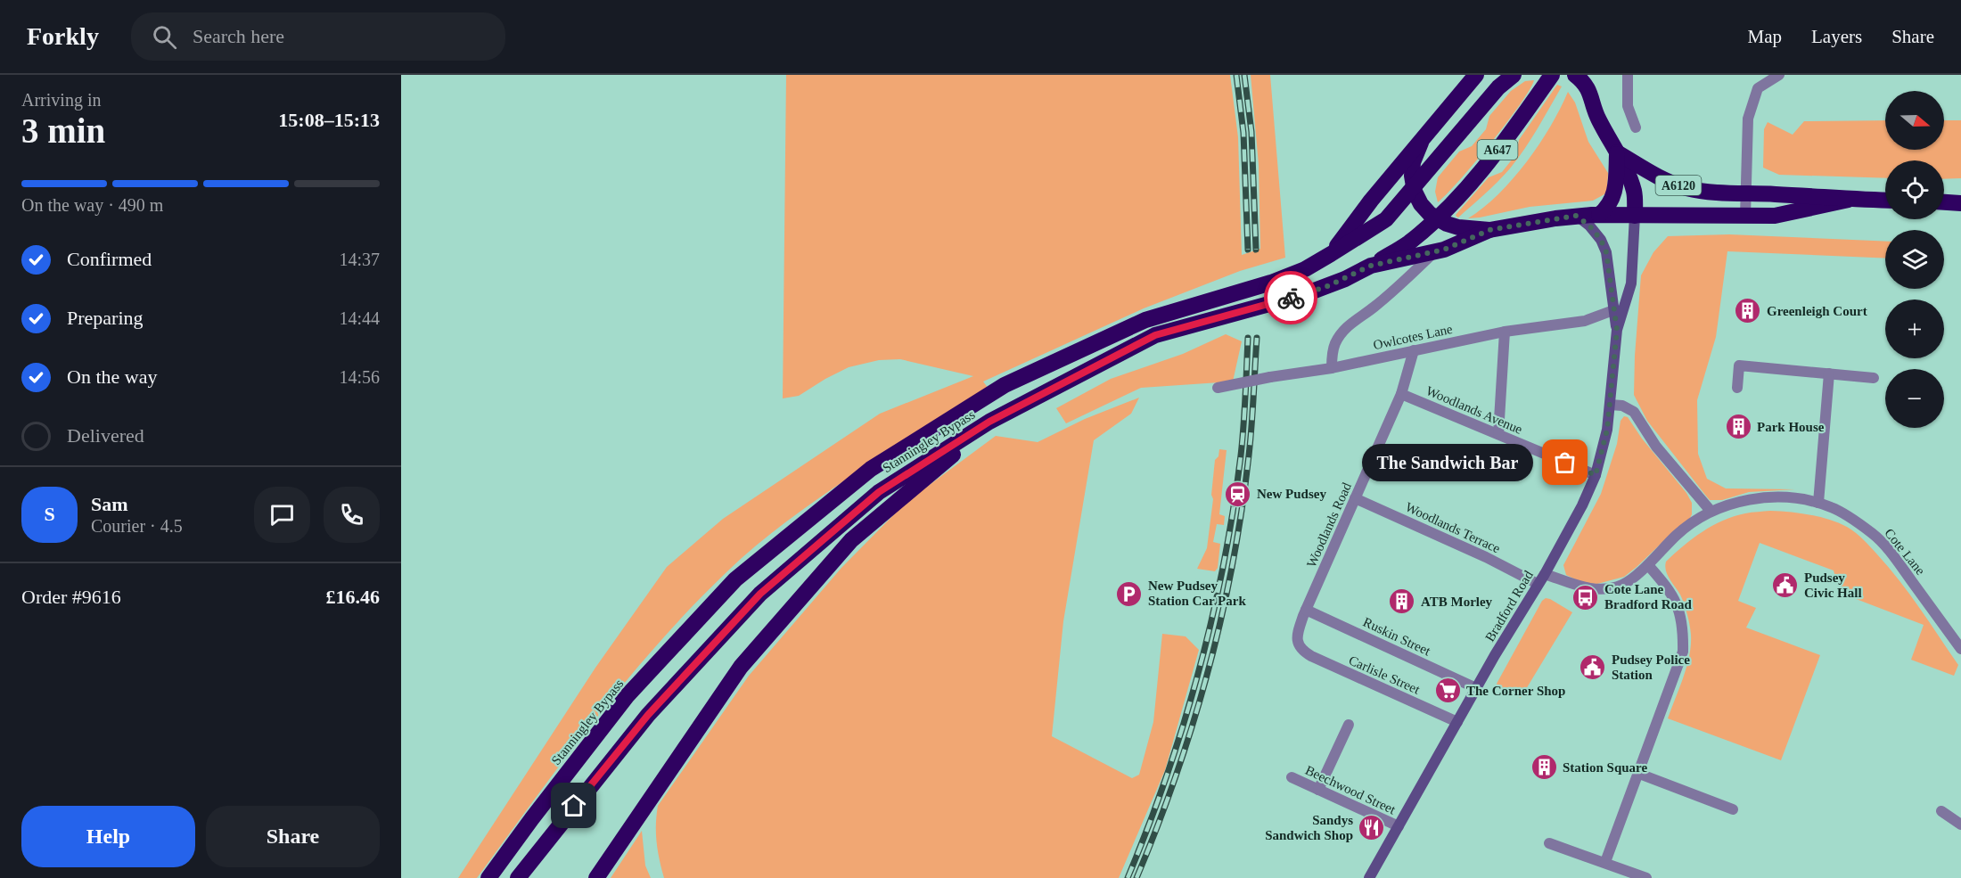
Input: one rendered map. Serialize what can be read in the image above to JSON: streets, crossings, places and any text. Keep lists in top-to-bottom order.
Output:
{
  "streets": {
    "highway": ["A647", "A6120", "Stanningley Bypass"],
    "main road": ["Bradford Road"],
    "street": [
      "Owlcotes Lane",
      "Woodlands Avenue",
      "Woodlands Road",
      "Woodlands Terrace",
      "Cote Lane",
      "Ruskin Street",
      "Carlisle Street",
      "Beechwood Street"
    ]
  },
  "crossings": [
    ["A647", "Stanningley Bypass"],
    ["A6120", "Bradford Road"],
    ["Owlcotes Lane", "Woodlands Road"],
    ["Owlcotes Lane", "Bradford Road"],
    ["Woodlands Avenue", "Woodlands Road"],
    ["Woodlands Avenue", "Bradford Road"],
    ["Woodlands Road", "Woodlands Terrace"],
    ["Woodlands Road", "Ruskin Street"],
    ["Woodlands Road", "Carlisle Street"],
    ["Woodlands Terrace", "Bradford Road"],
    ["Cote Lane", "Bradford Road"],
    ["Bradford Road", "Ruskin Street"],
    ["Bradford Road", "Carlisle Street"],
    ["Bradford Road", "Beechwood Street"]
  ],
  "places": {
    "building": [
      "Greenleigh Court",
      "Park House",
      "ATB Morley",
      "Station Square"
    ],
    "other": ["The Sandwich Bar"],
    "station": ["New Pudsey"],
    "public building": ["Pudsey Civic Hall", "Pudsey Police Station"],
    "parking": ["New Pudsey Station Car Park"],
    "bus stop": ["Cote Lane Bradford Road"],
    "supermarket": ["The Corner Shop"],
    "restaurant": ["Sandys Sandwich Shop"]
  },
  "north": "right",
  "page": {
    "header": "Forkly",
    "search": "Search here",
    "nav": ["Map", "Layers", "Share"],
    "heading": ["3 min", "Arriving in", "15:08–15:13"],
    "panel": [
      "Sam",
      "Courier · 4.5",
      "Order #9616",
      "£16.46"
    ],
    "map_buttons": ["+", "−"],
    "bar": "On the way · 490 m",
    "list": [
      ["Confirmed", "14:37"],
      ["Preparing", "14:44"],
      ["On the way", "14:56"],
      "Delivered"
    ],
    "bubble": "The Sandwich Bar",
    "round": "S",
    "buttons": ["Help", "Share"]
  }
}
